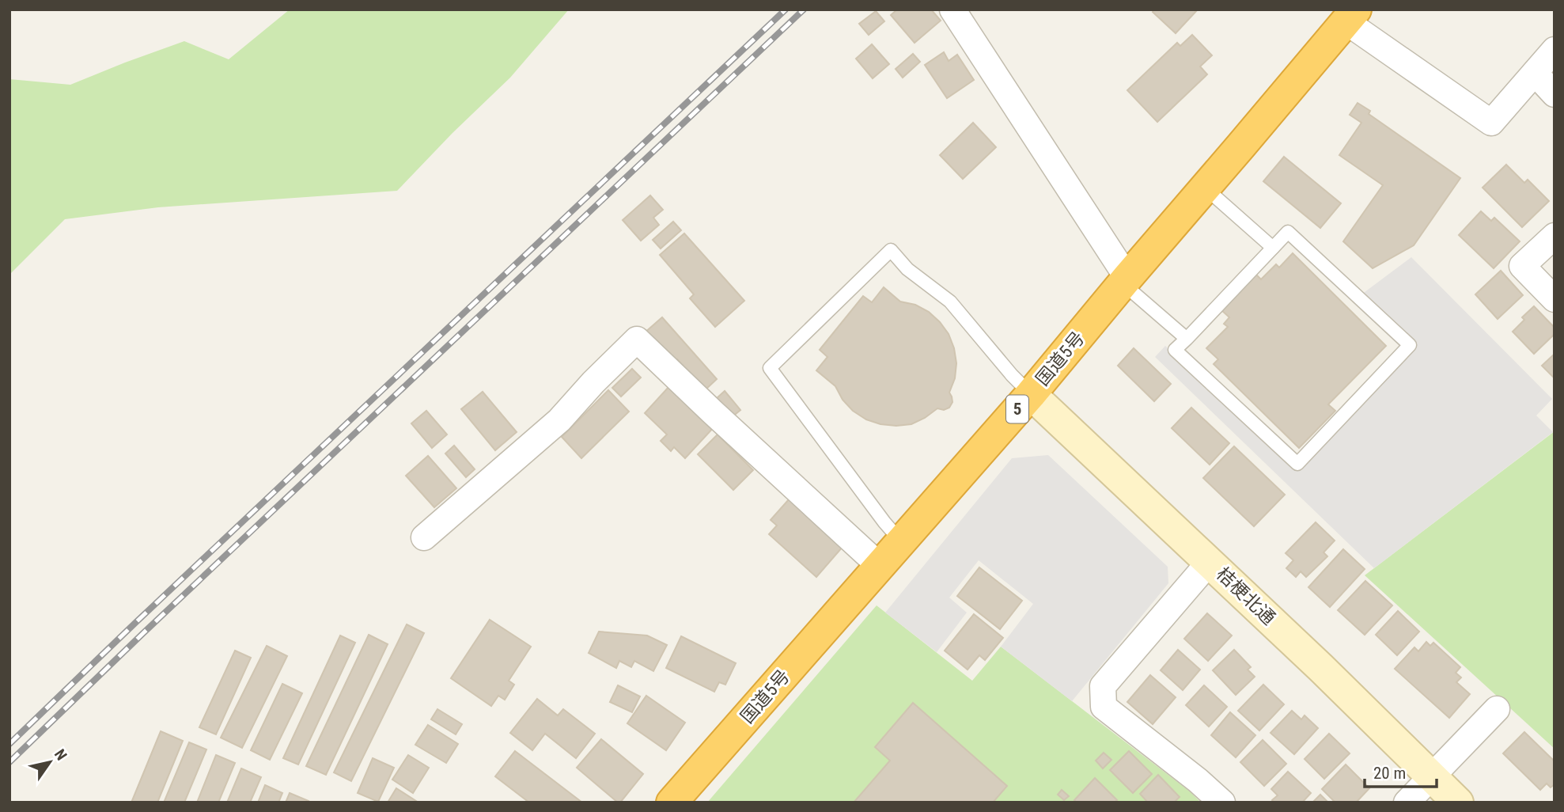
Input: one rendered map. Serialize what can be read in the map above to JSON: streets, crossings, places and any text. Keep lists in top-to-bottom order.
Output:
{
  "streets": {
    "highway": ["国道5号", "5"],
    "street": ["桔梗北通"]
  },
  "crossings": [
    ["国道5号", "桔梗北通"]
  ],
  "scale_bar": "20 m",
  "north": "top right"
}
